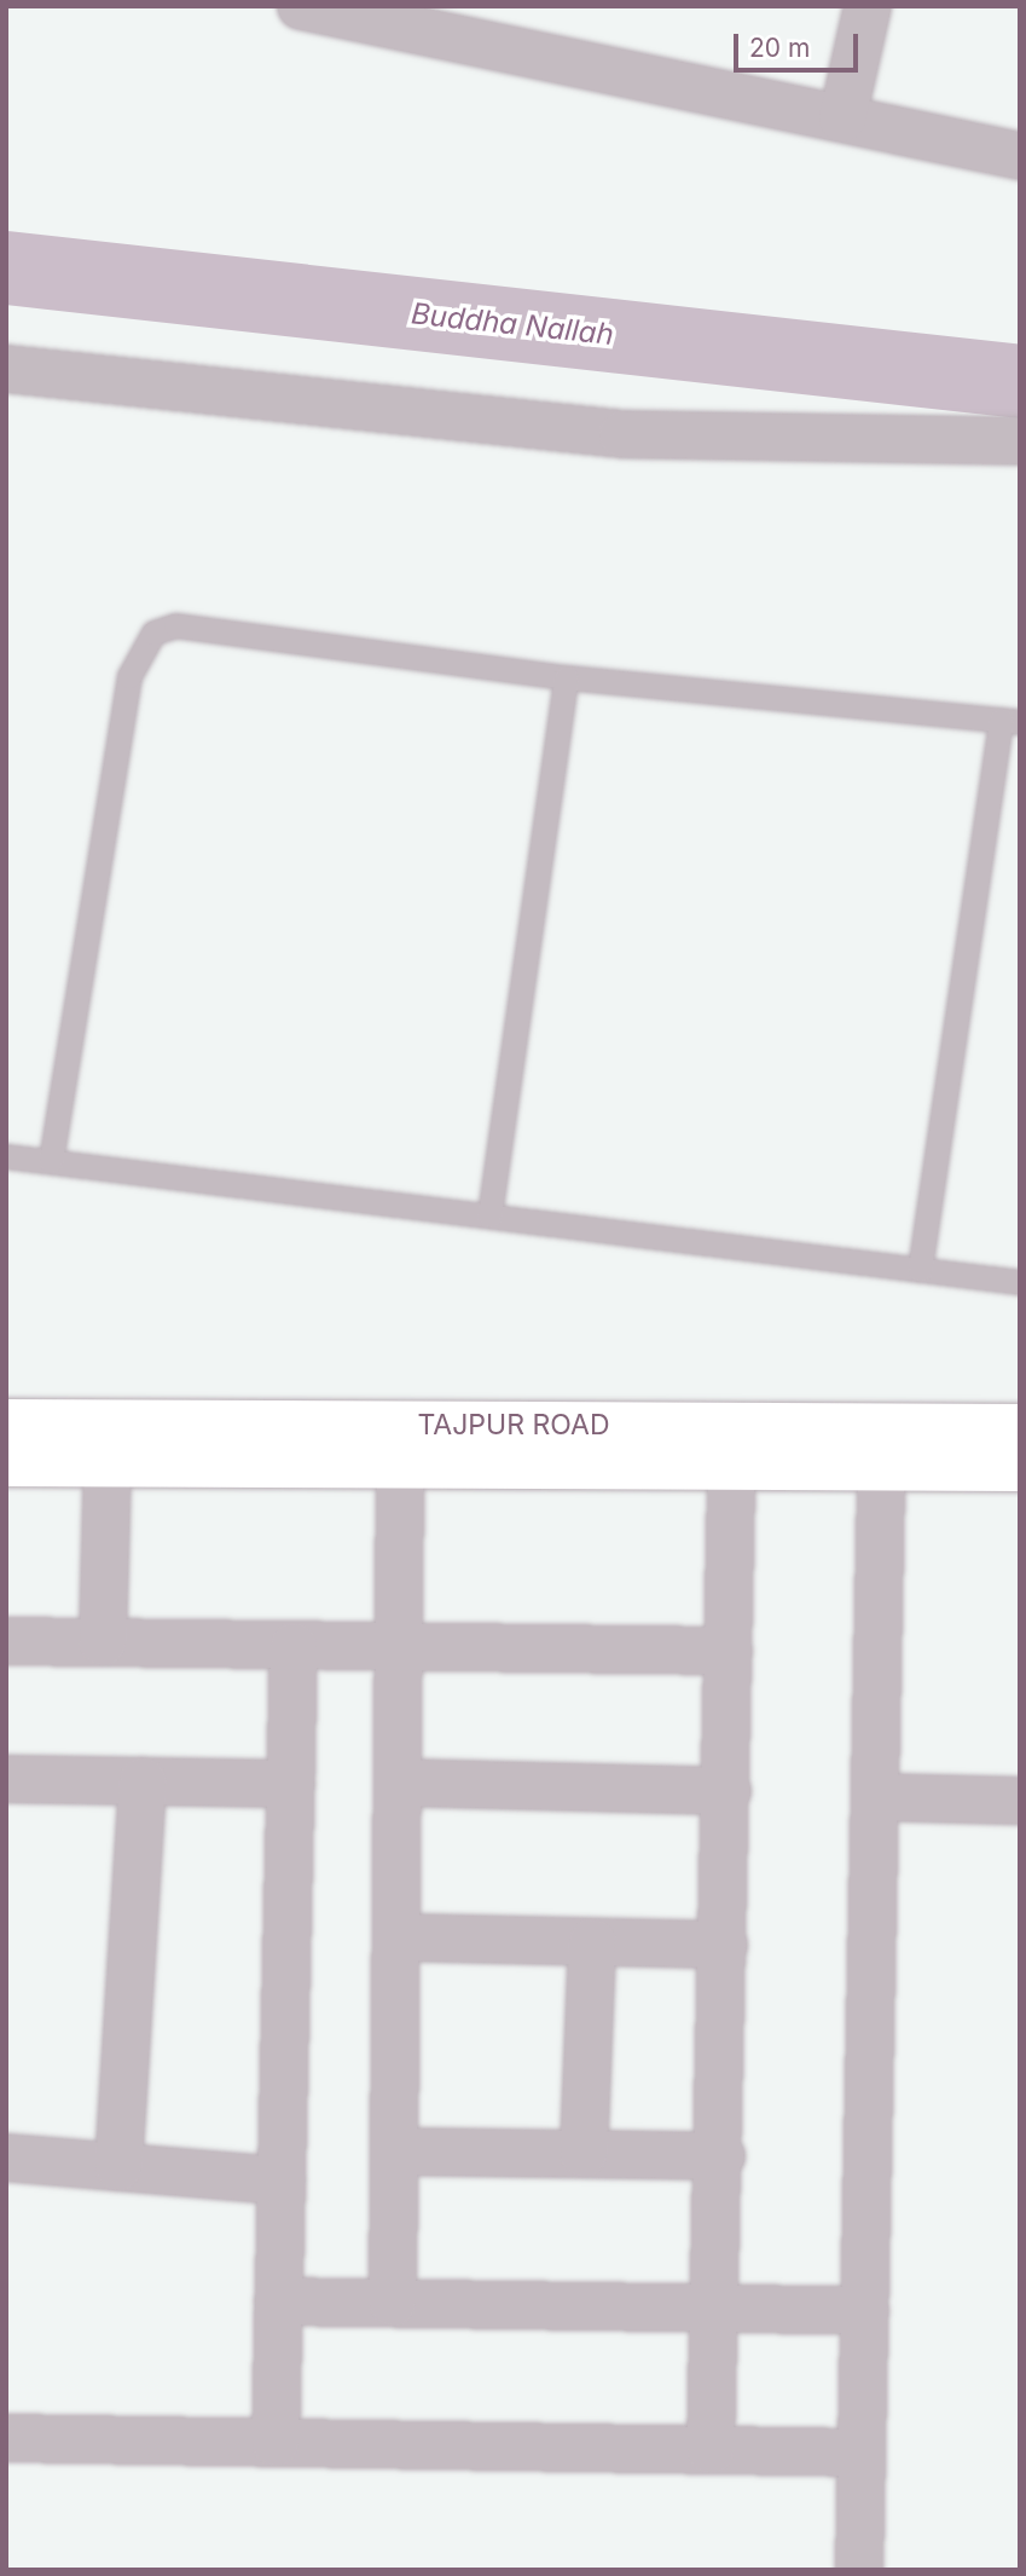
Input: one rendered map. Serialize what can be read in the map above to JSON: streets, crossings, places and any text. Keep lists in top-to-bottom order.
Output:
{
  "streets": {
    "main road": ["TAJPUR ROAD"]
  },
  "water": ["Buddha Nallah"],
  "scale_bar": "20 m"
}
